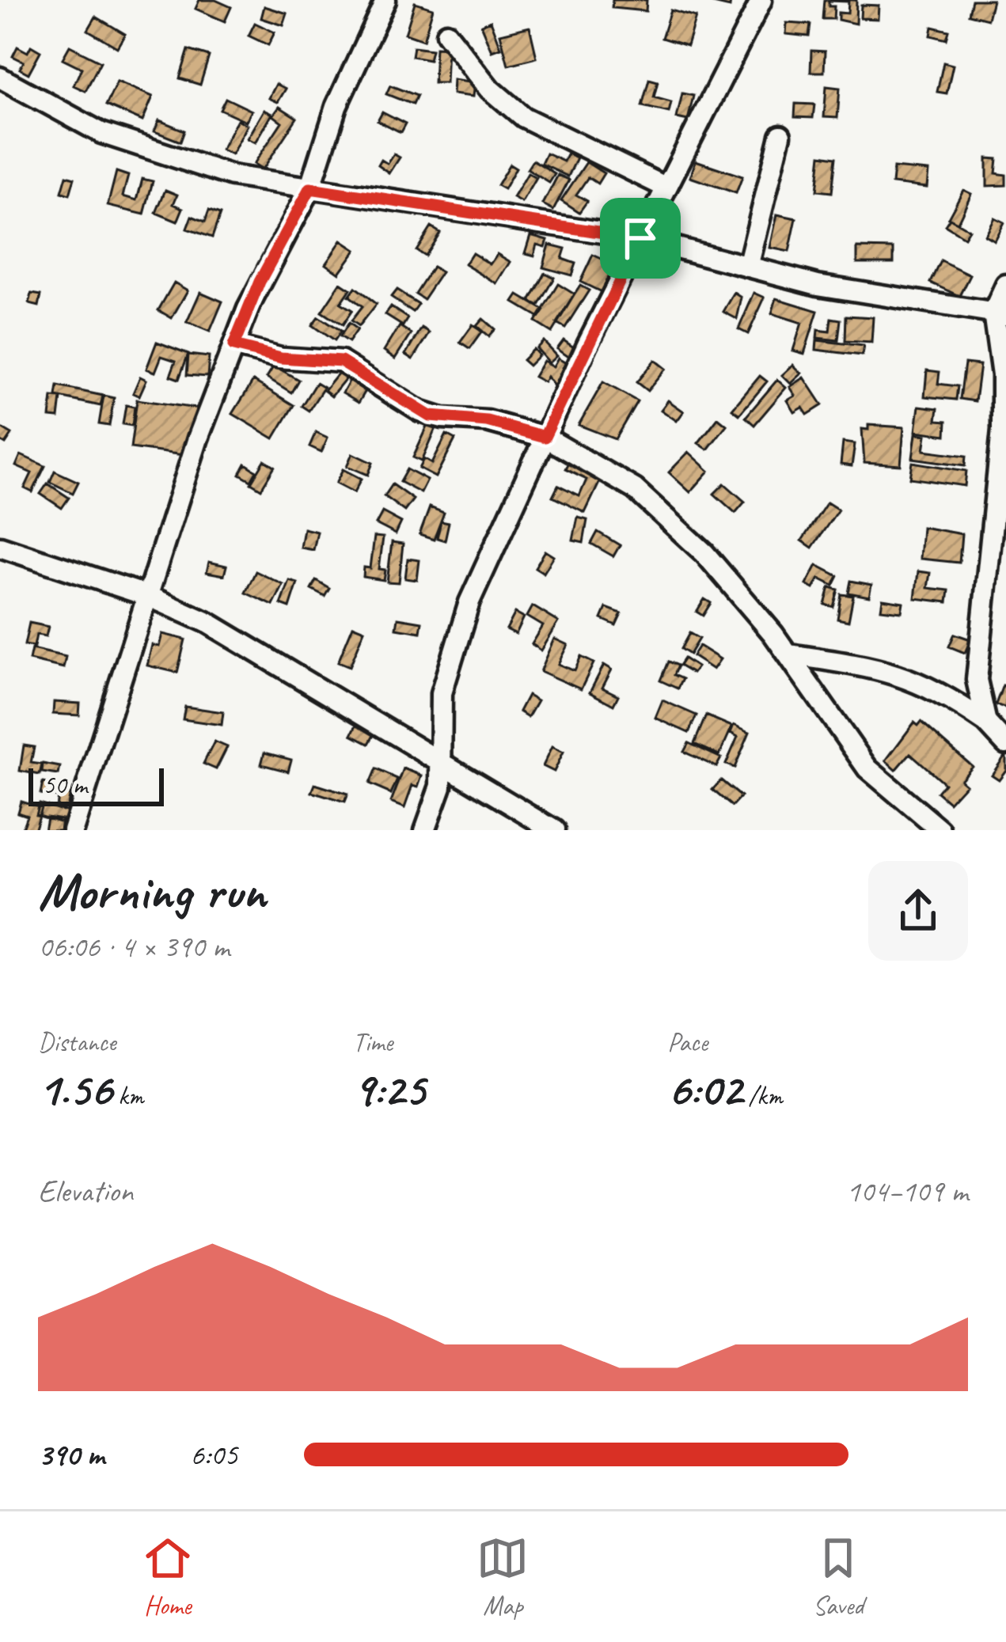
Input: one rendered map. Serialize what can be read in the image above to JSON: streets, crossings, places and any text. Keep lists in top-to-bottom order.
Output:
{
  "scale_bar": "50 m",
  "page": {
    "scale": "50 m",
    "heading": ["Morning run", "06:06 · 4 × 390 m"],
    "stats": [
      ["Distance", "1.56 km"],
      ["Time", "9:25"],
      ["Pace", "6:02 /km"]
    ],
    "chart": ["Elevation", "104–109 m"],
    "list": [
      {
        "name": "390 m",
        "note": "6:05"
      }
    ],
    "tabs": ["Home", "Map", "Saved"]
  }
}
